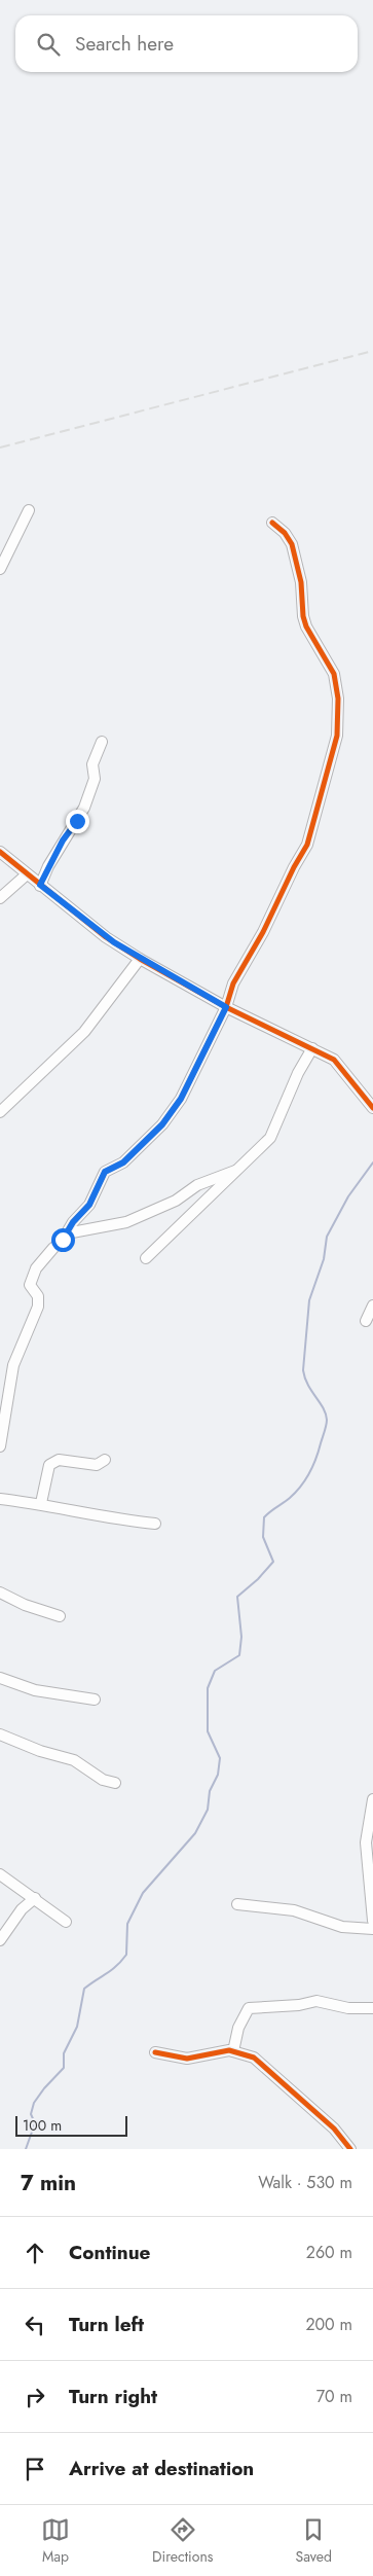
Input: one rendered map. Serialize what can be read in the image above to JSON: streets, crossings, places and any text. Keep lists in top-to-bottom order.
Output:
{
  "scale_bar": "100 m",
  "page": {
    "search": "Search here",
    "scale": "100 m",
    "heading": ["7 min", "Walk · 530 m"],
    "list": [
      ["Continue", "260 m"],
      ["Turn left", "200 m"],
      ["Turn right", "70 m"],
      "Arrive at destination"
    ],
    "nav": ["Map", "Directions", "Saved"]
  }
}
